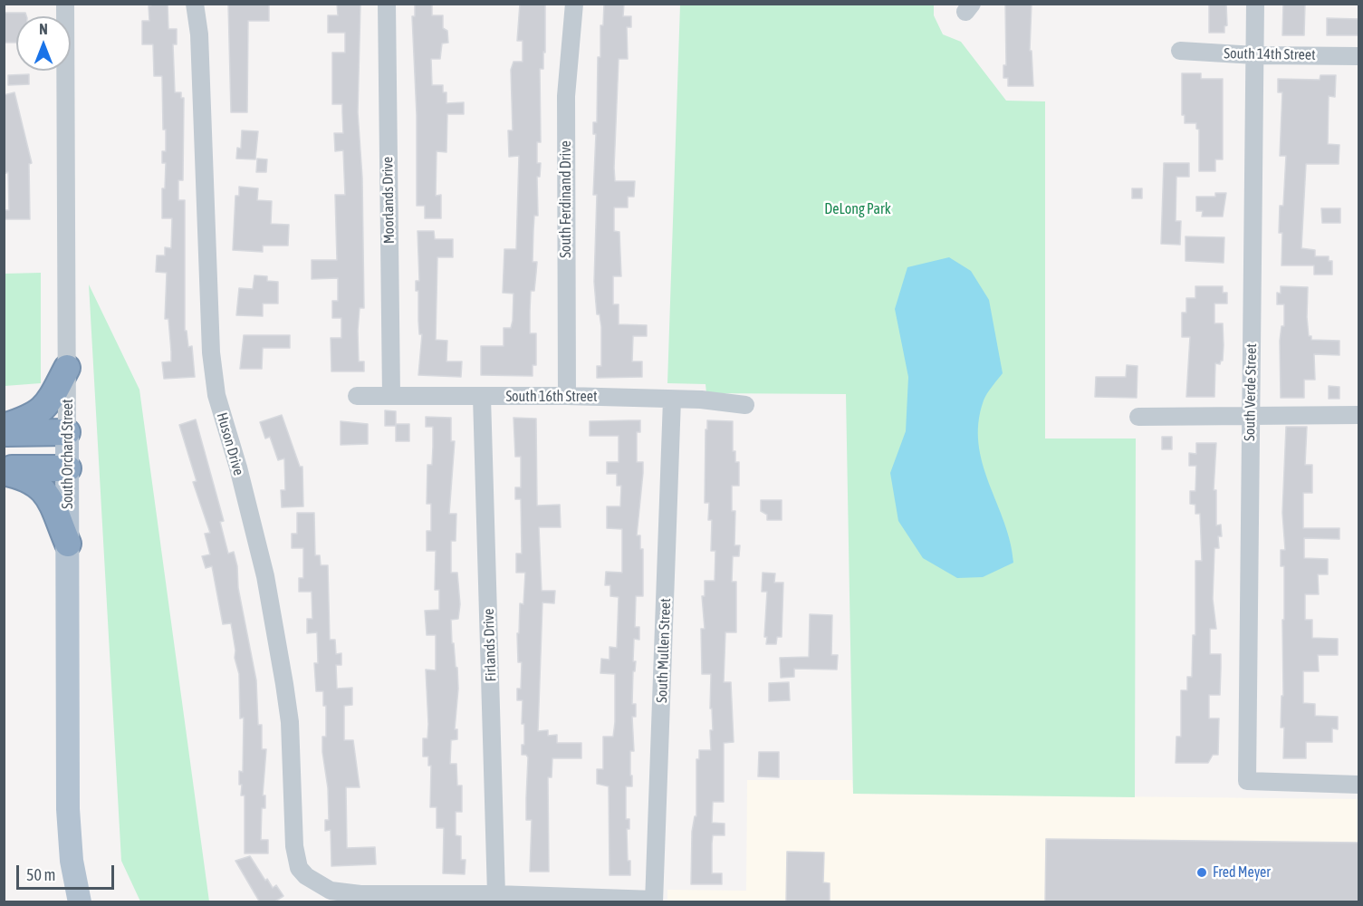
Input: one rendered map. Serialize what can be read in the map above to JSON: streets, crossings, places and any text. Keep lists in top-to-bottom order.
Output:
{
  "streets": {
    "main road": ["South Orchard Street"],
    "street": [
      "South 14th Street",
      "South Ferdinand Drive",
      "Moorlands Drive",
      "South Verde Street",
      "South 16th Street",
      "Huson Drive",
      "Firlands Drive",
      "South Mullen Street"
    ]
  },
  "crossings": [
    ["South 14th Street", "South Verde Street"],
    ["South Ferdinand Drive", "South 16th Street"],
    ["Moorlands Drive", "South 16th Street"],
    ["South 16th Street", "Firlands Drive"],
    ["South 16th Street", "South Mullen Street"],
    ["Huson Drive", "Firlands Drive"]
  ],
  "parks": ["DeLong Park"],
  "places": ["Fred Meyer"],
  "scale_bar": "50 m",
  "north": "top"
}
